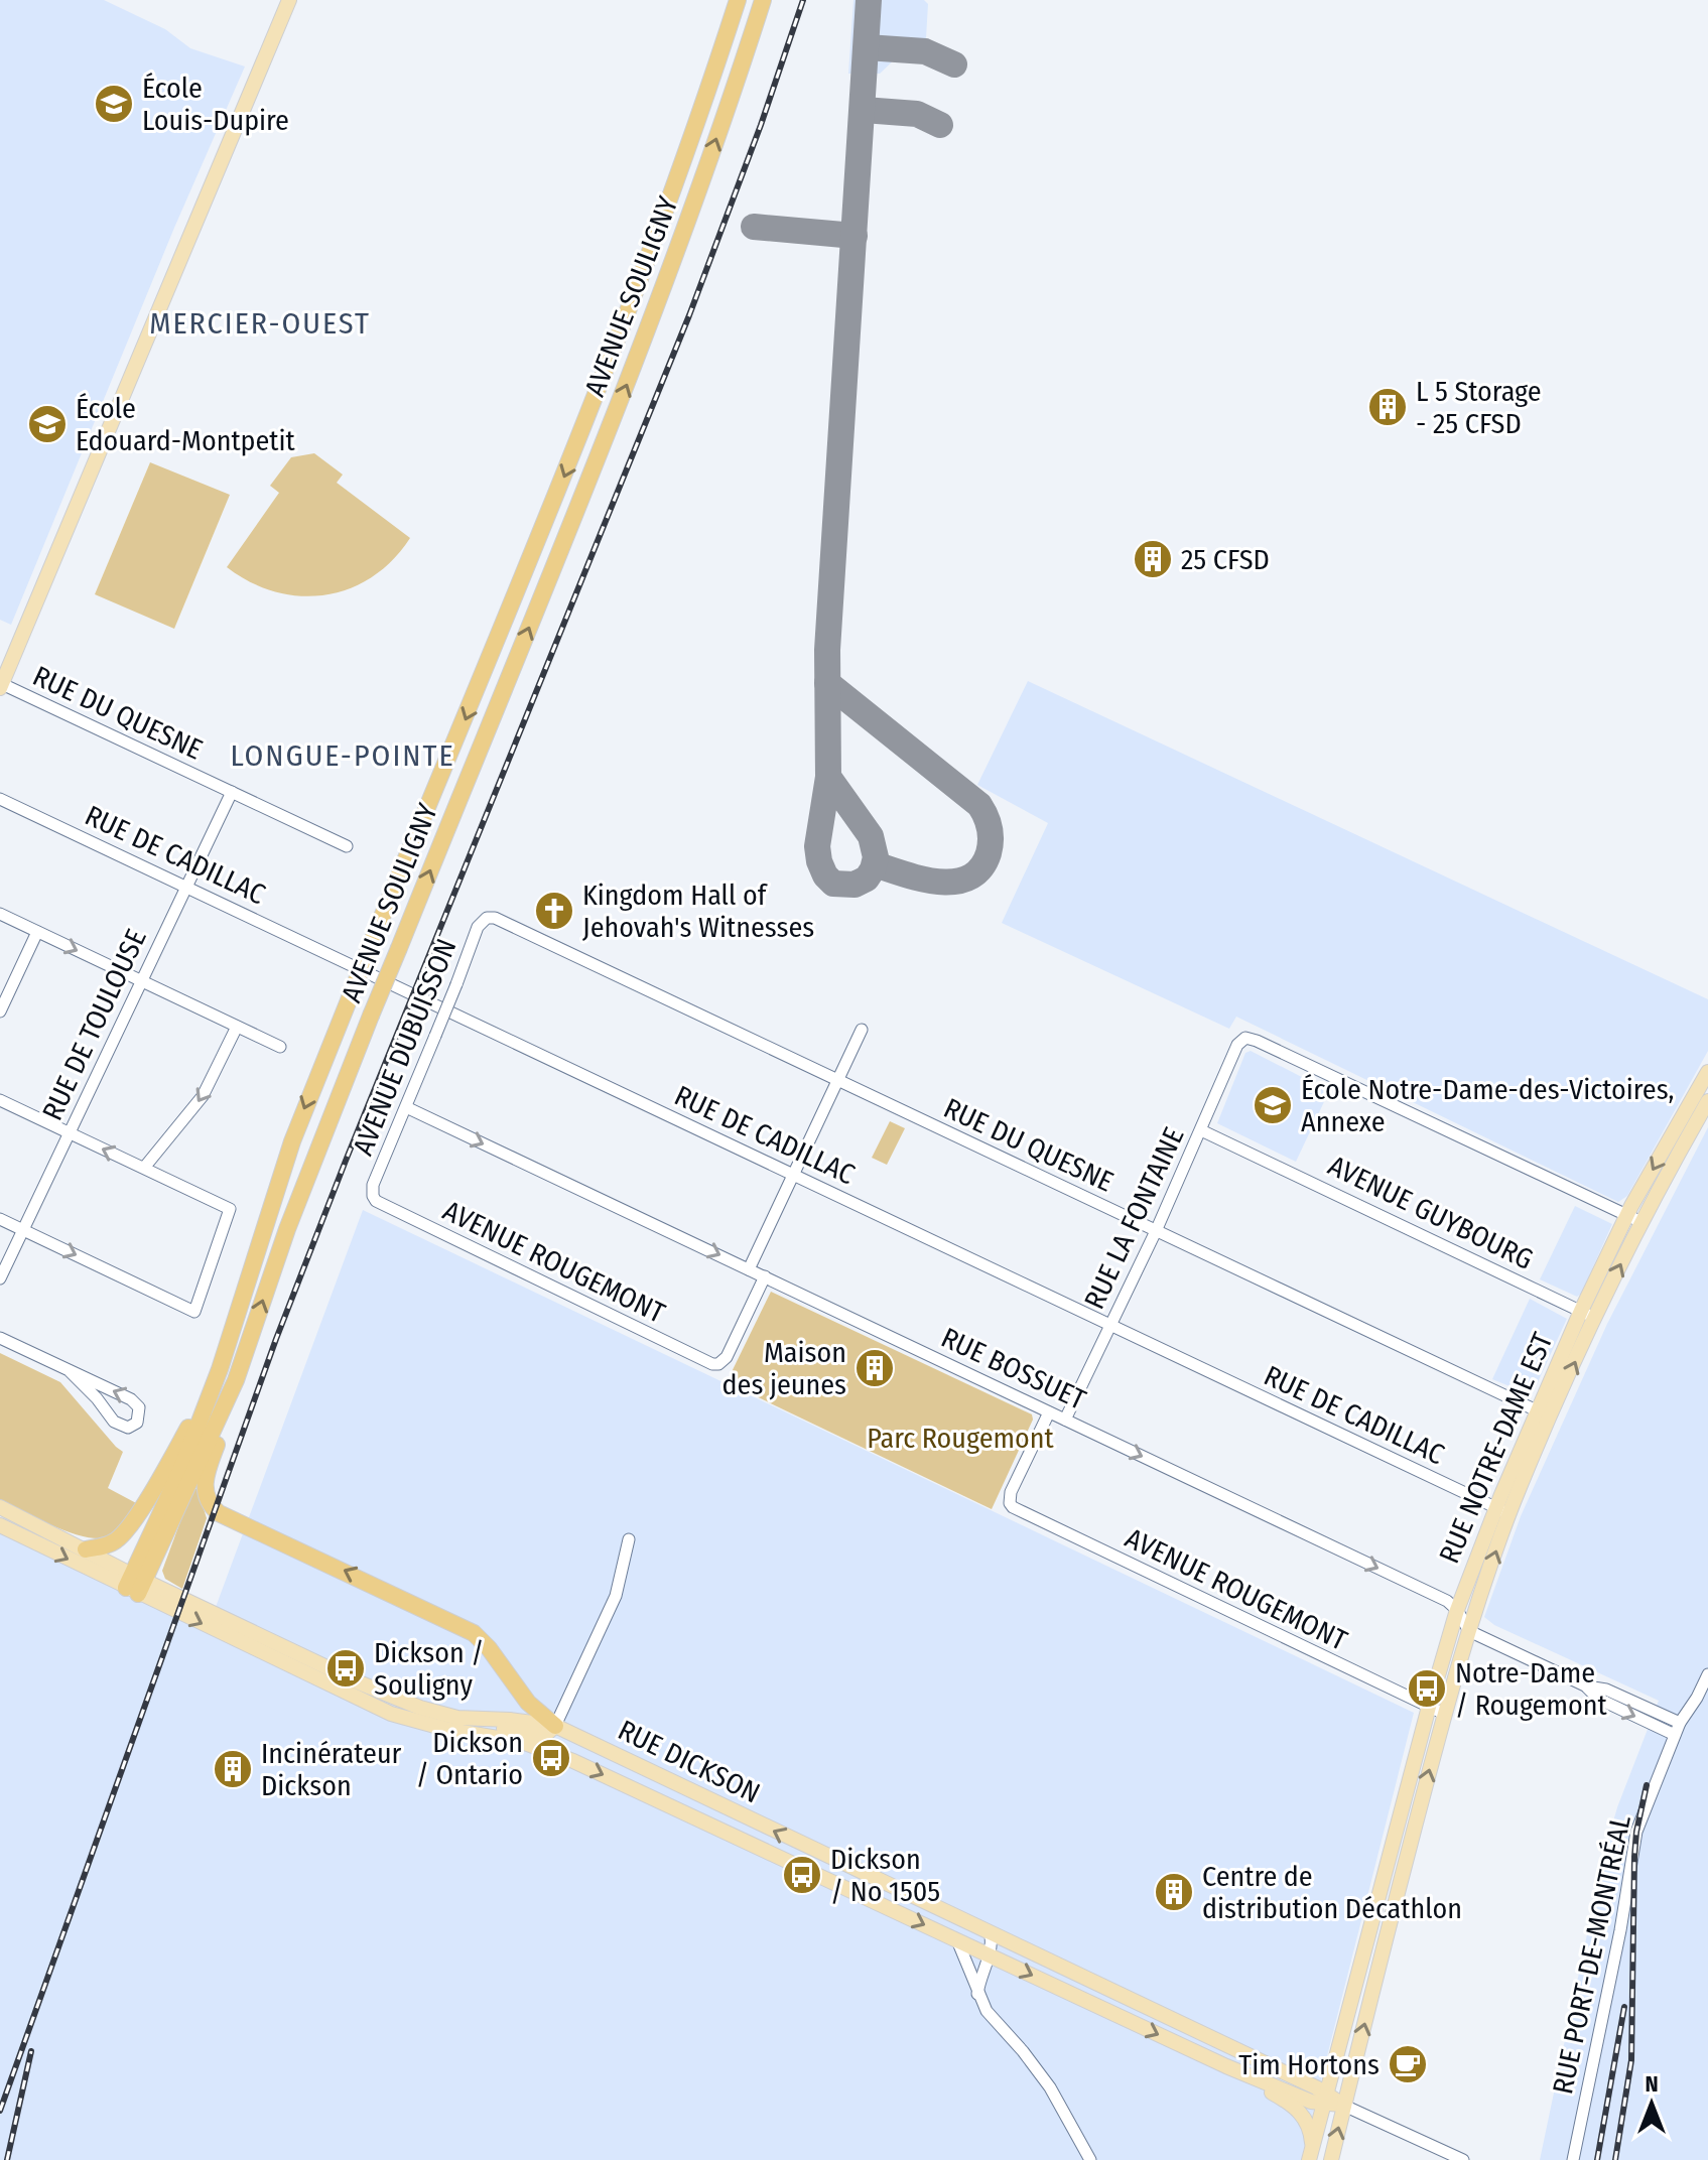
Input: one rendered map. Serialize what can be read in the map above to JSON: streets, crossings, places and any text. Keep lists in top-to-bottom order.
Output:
{
  "streets": {
    "highway": ["AVENUE SOULIGNY"],
    "main road": ["RUE NOTRE-DAME EST", "RUE DICKSON"],
    "street": [
      "RUE DU QUESNE",
      "RUE DE CADILLAC",
      "RUE DE TOULOUSE",
      "AVENUE DUBUISSON",
      "AVENUE GUYBOURG",
      "RUE LA FONTAINE",
      "AVENUE ROUGEMONT",
      "RUE BOSSUET",
      "RUE PORT-DE-MONTRÉAL"
    ]
  },
  "crossings": [
    ["AVENUE SOULIGNY", "RUE DICKSON"],
    ["RUE DU QUESNE", "RUE DE TOULOUSE"],
    ["RUE DU QUESNE", "AVENUE DUBUISSON"],
    ["RUE DU QUESNE", "RUE LA FONTAINE"],
    ["RUE DU QUESNE", "RUE NOTRE-DAME EST"],
    ["RUE DE CADILLAC", "RUE DE TOULOUSE"],
    ["RUE DE CADILLAC", "RUE LA FONTAINE"],
    ["RUE DE CADILLAC", "RUE NOTRE-DAME EST"],
    ["AVENUE DUBUISSON", "AVENUE ROUGEMONT"],
    ["AVENUE DUBUISSON", "RUE BOSSUET"],
    ["AVENUE GUYBOURG", "RUE LA FONTAINE"],
    ["AVENUE GUYBOURG", "RUE NOTRE-DAME EST"],
    ["RUE LA FONTAINE", "RUE BOSSUET"],
    ["RUE LA FONTAINE", "RUE NOTRE-DAME EST"],
    ["AVENUE ROUGEMONT", "RUE BOSSUET"],
    ["AVENUE ROUGEMONT", "RUE NOTRE-DAME EST"],
    ["RUE BOSSUET", "RUE NOTRE-DAME EST"],
    ["RUE NOTRE-DAME EST", "RUE DICKSON"]
  ],
  "one_way": ["RUE BOSSUET"],
  "districts": ["MERCIER-OUEST", "LONGUE-POINTE"],
  "parks": ["Parc Rougemont"],
  "places": {
    "school or university": ["École Louis-Dupire", "École Edouard-Montpetit", "École Notre-Dame-des-Victoires, Annexe"],
    "building": [
      "L 5 Storage - 25 CFSD",
      "25 CFSD",
      "Maison des jeunes",
      "Incinérateur Dickson",
      "Centre de distribution Décathlon"
    ],
    "church": ["Kingdom Hall of Jehovah's Witnesses"],
    "bus stop": [
      "Dickson / Souligny",
      "Notre-Dame / Rougemont",
      "Dickson / Ontario",
      "Dickson / No 1505"
    ],
    "cafe": ["Tim Hortons"]
  },
  "north": "top"
}
